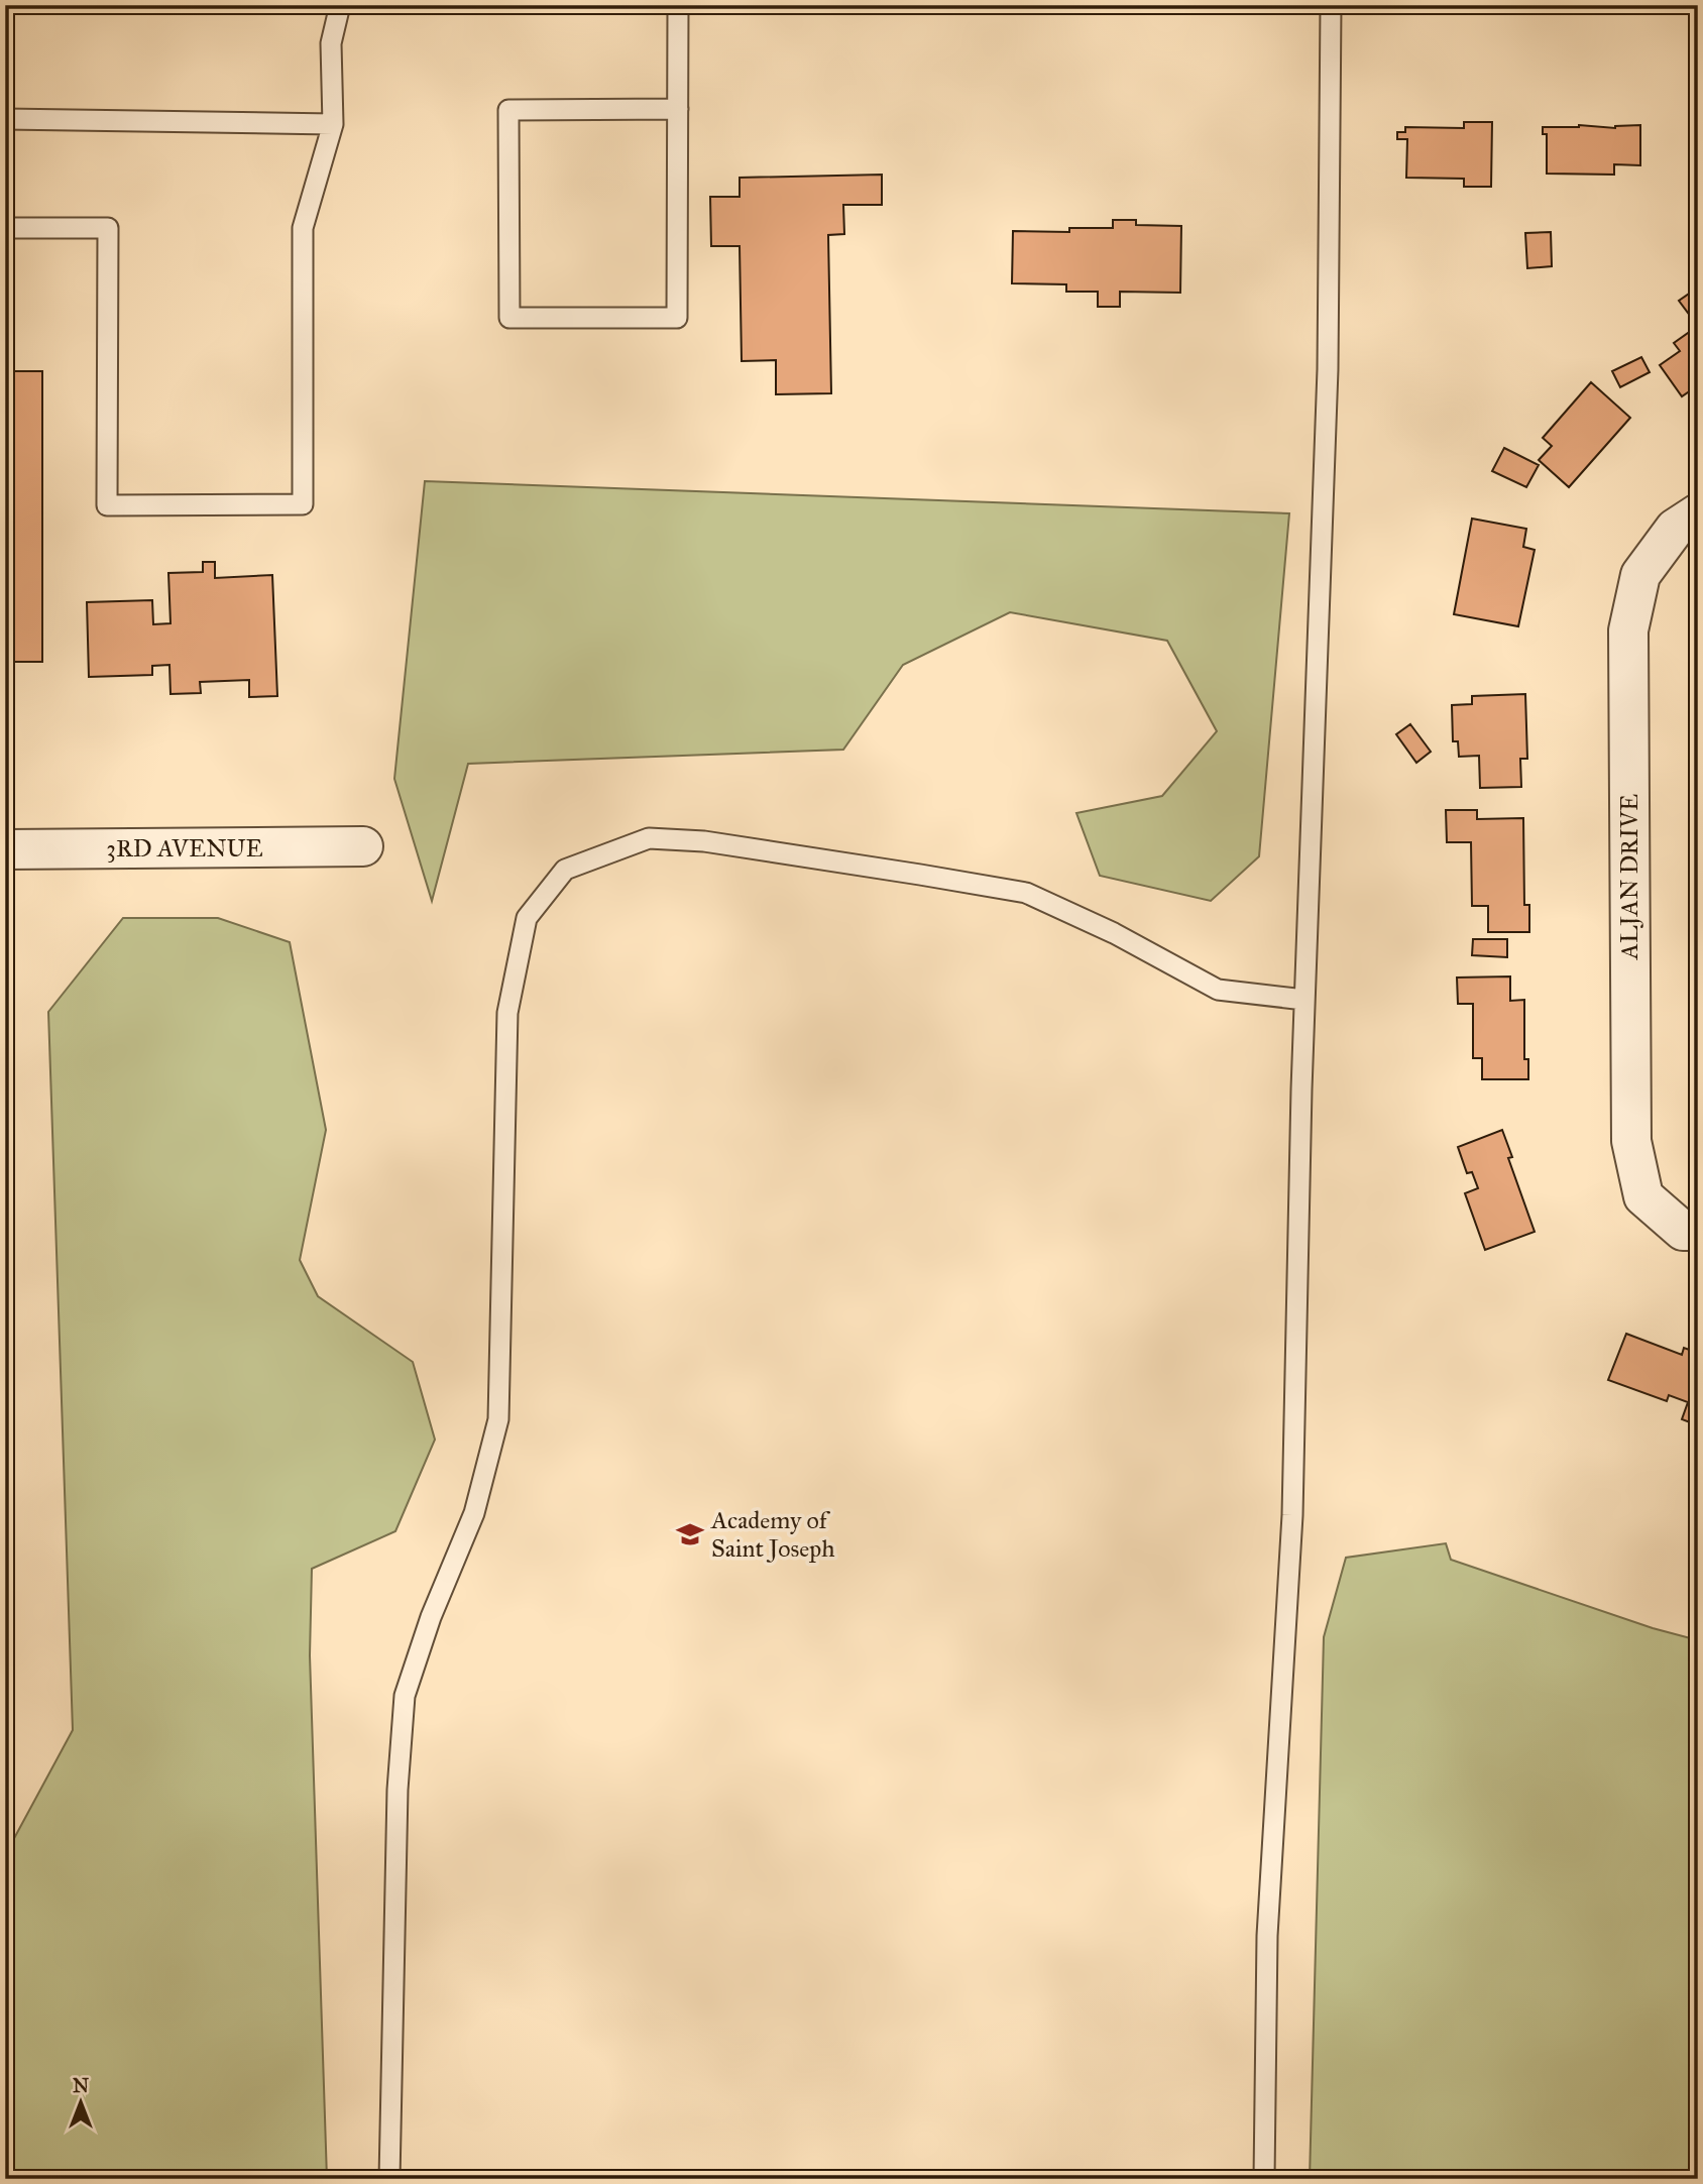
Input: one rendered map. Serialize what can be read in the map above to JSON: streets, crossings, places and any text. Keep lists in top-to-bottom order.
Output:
{
  "streets": {
    "street": ["3RD AVENUE", "ALJAN DRIVE"]
  },
  "places": {
    "school or university": ["Academy of Saint Joseph"]
  },
  "north": "top"
}
